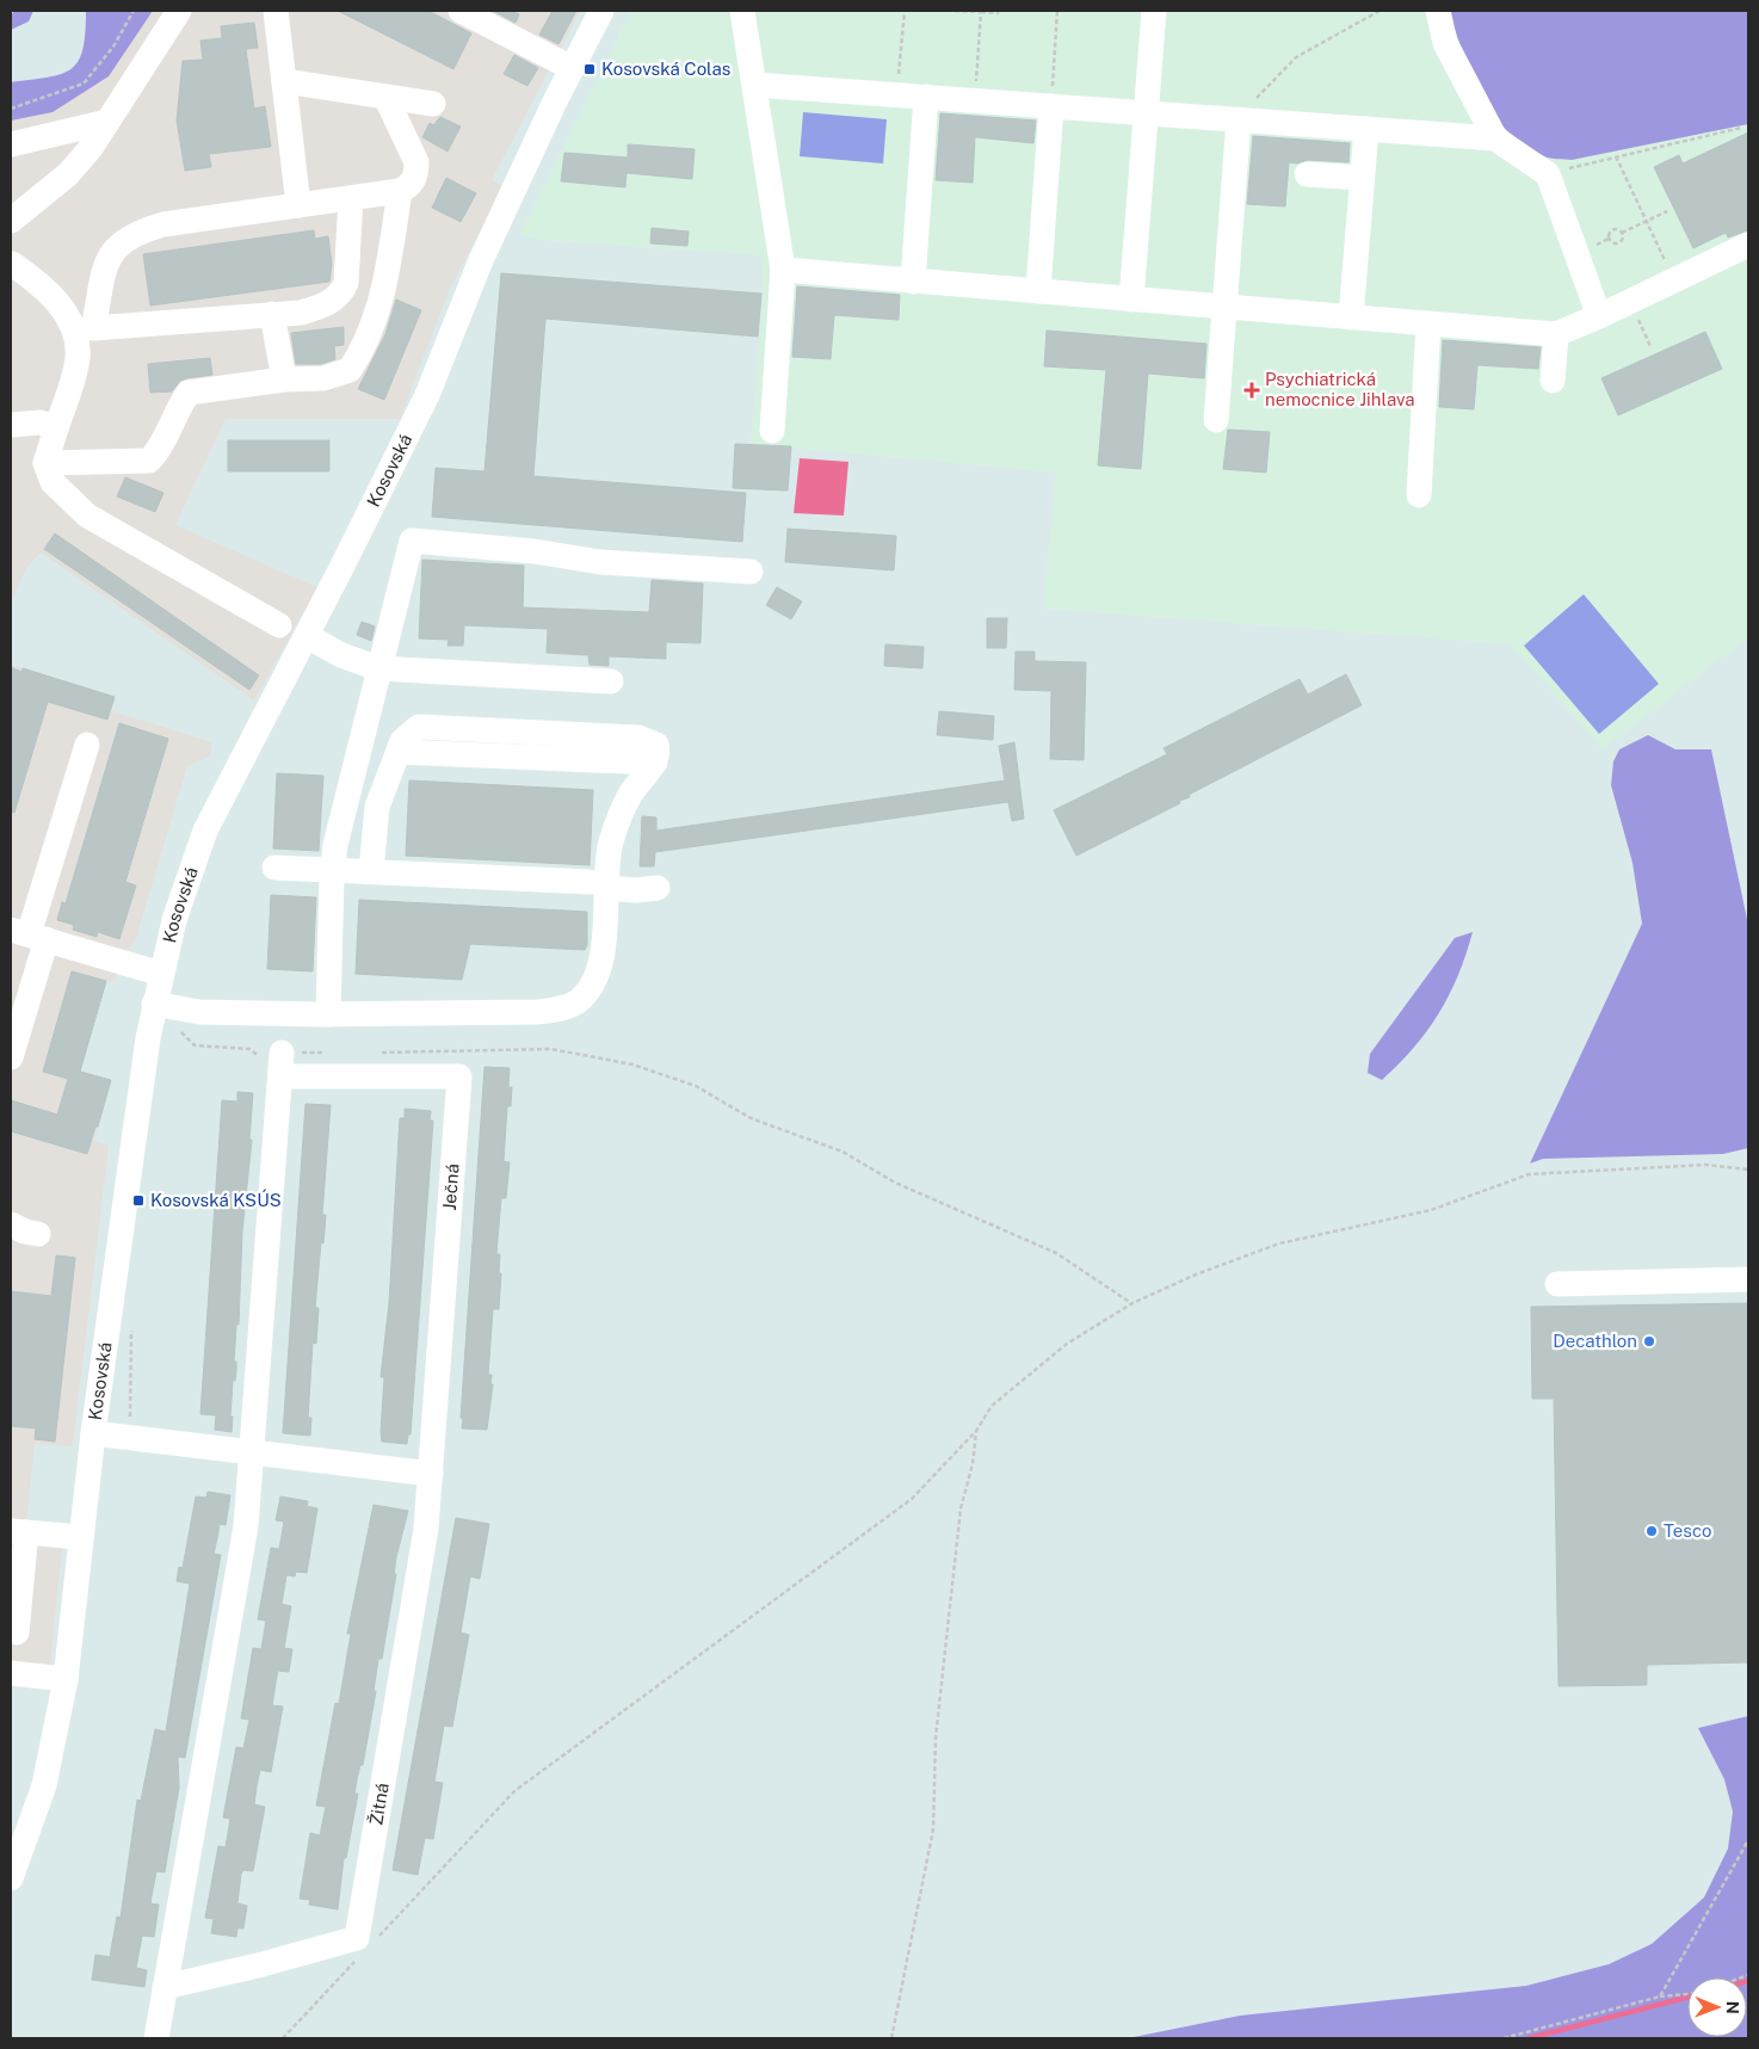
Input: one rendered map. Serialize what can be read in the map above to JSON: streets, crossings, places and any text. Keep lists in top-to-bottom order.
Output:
{
  "streets": {
    "street": ["Kosovská", "Ječná", "Žitná"]
  },
  "crossings": [
    ["Ječná", "Žitná"]
  ],
  "places": {
    "transit": ["Kosovská Colas", "Kosovská KSÚS"],
    "health": ["Psychiatrická nemocnice Jihlava"],
    "other": ["Decathlon", "Tesco"]
  },
  "north": "right"
}
